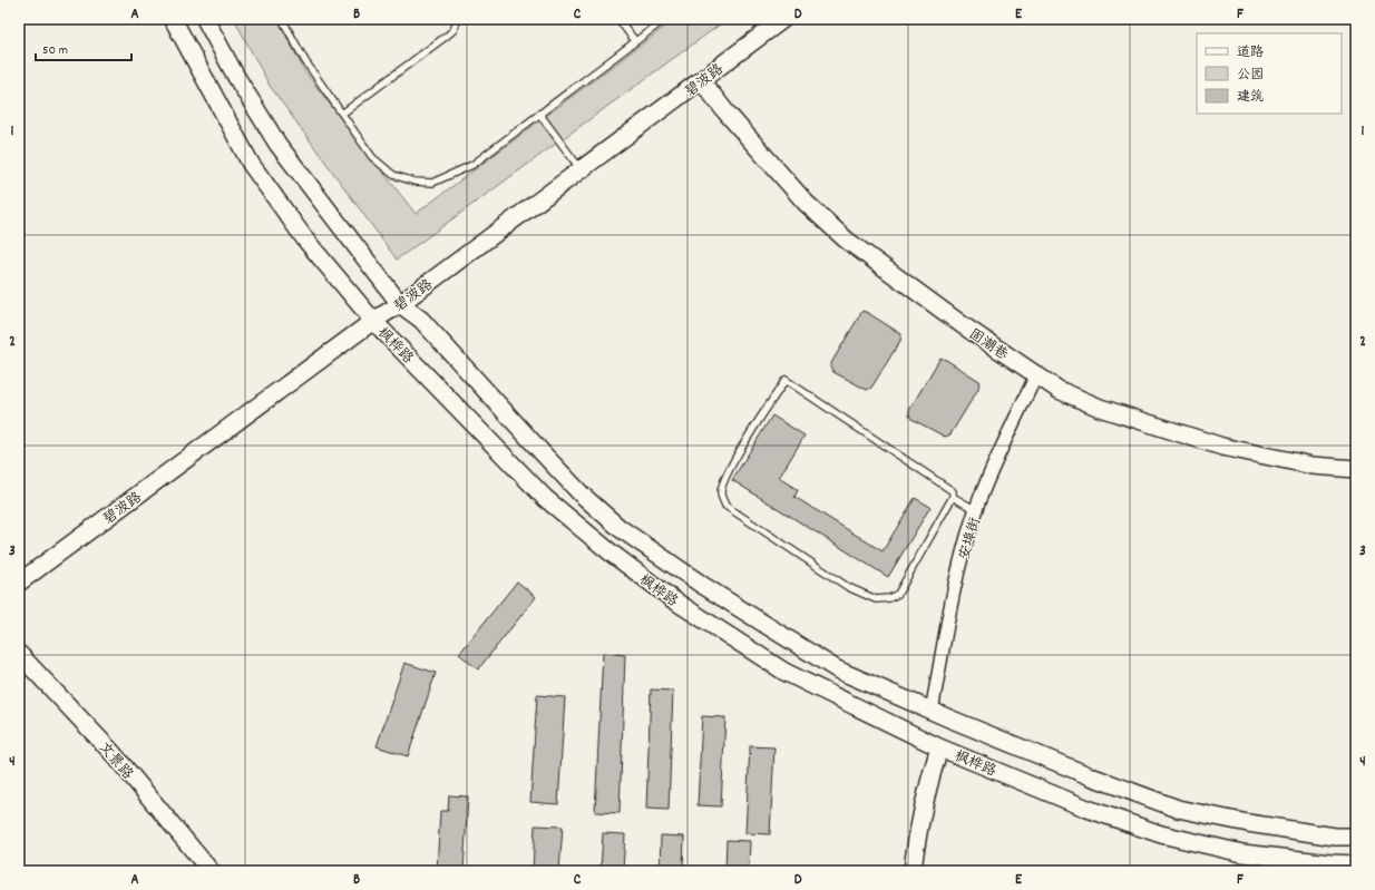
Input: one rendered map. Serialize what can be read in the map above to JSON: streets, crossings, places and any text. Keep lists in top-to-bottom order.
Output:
{
  "streets": {
    "main road": [
      "碧波路",
      "固潮巷",
      "枫桦路",
      "文景路"
    ],
    "street": ["安埠街"]
  },
  "crossings": [
    ["碧波路", "固潮巷"],
    ["碧波路", "枫桦路"],
    ["固潮巷", "安埠街"],
    ["枫桦路", "安埠街"]
  ],
  "legend": ["道路", "公园", "建筑"],
  "scale_bar": "50 m",
  "grid": {
    "columns": [
      "A",
      "B",
      "C",
      "D",
      "E",
      "F"
    ],
    "rows": [
      "1",
      "2",
      "3",
      "4"
    ]
  }
}
